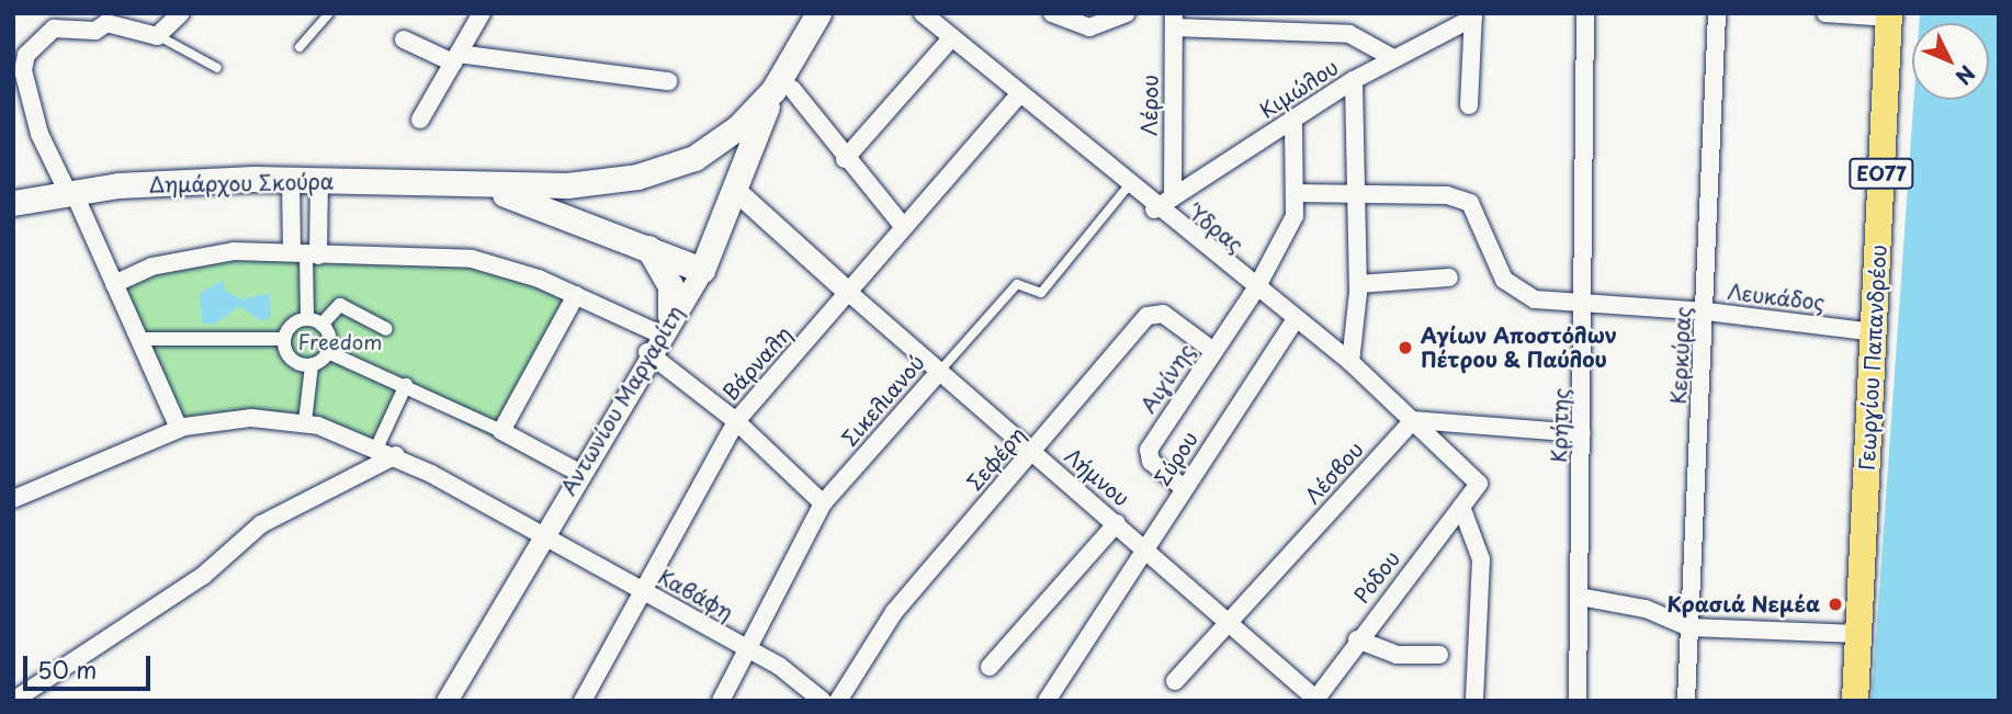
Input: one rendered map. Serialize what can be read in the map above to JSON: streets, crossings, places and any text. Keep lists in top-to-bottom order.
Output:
{
  "streets": {
    "main road": [
      "ΕΟ77",
      "Δημάρχου Σκούρα",
      "Γεωργίου Παπανδρέου",
      "Αντωνίου Μαργαρίτη"
    ],
    "street": [
      "Κιμώλου",
      "Λέρου",
      "Ύδρας",
      "Λευκάδος",
      "Κερκύρας",
      "Βάρναλη",
      "Αιγίνης",
      "Σικελιανού",
      "Κρήτης",
      "Σεφέρη",
      "Σύρου",
      "Λέσβου",
      "Λήμνου",
      "Ρόδου",
      "Καβάφη"
    ]
  },
  "crossings": [
    ["Κιμώλου", "Λέρου"],
    ["Κιμώλου", "Ύδρας"],
    ["Κιμώλου", "Αιγίνης"],
    ["Ύδρας", "Βάρναλη"],
    ["Ύδρας", "Αιγίνης"],
    ["Ύδρας", "Σικελιανού"],
    ["Ύδρας", "Σύρου"],
    ["Ύδρας", "Λέσβου"],
    ["Ύδρας", "Ρόδου"],
    ["Λευκάδος", "Κερκύρας"],
    ["Λευκάδος", "Γεωργίου Παπανδρέου"],
    ["Λευκάδος", "Κρήτης"],
    ["Βάρναλη", "Λήμνου"],
    ["Βάρναλη", "Καβάφη"],
    ["Αιγίνης", "Σεφέρη"],
    ["Αιγίνης", "Σύρου"],
    ["Αντωνίου Μαργαρίτη", "Καβάφη"],
    ["Σικελιανού", "Λήμνου"],
    ["Σικελιανού", "Καβάφη"],
    ["Σεφέρη", "Λήμνου"],
    ["Σύρου", "Λήμνου"],
    ["Λέσβου", "Λήμνου"],
    ["Λήμνου", "Ρόδου"]
  ],
  "parks": ["Freedom"],
  "places": ["Αγίων Αποστόλων Πέτρου & Παύλου", "Κρασιά Νεμέα"],
  "scale_bar": "50 m",
  "north": "bottom right"
}
